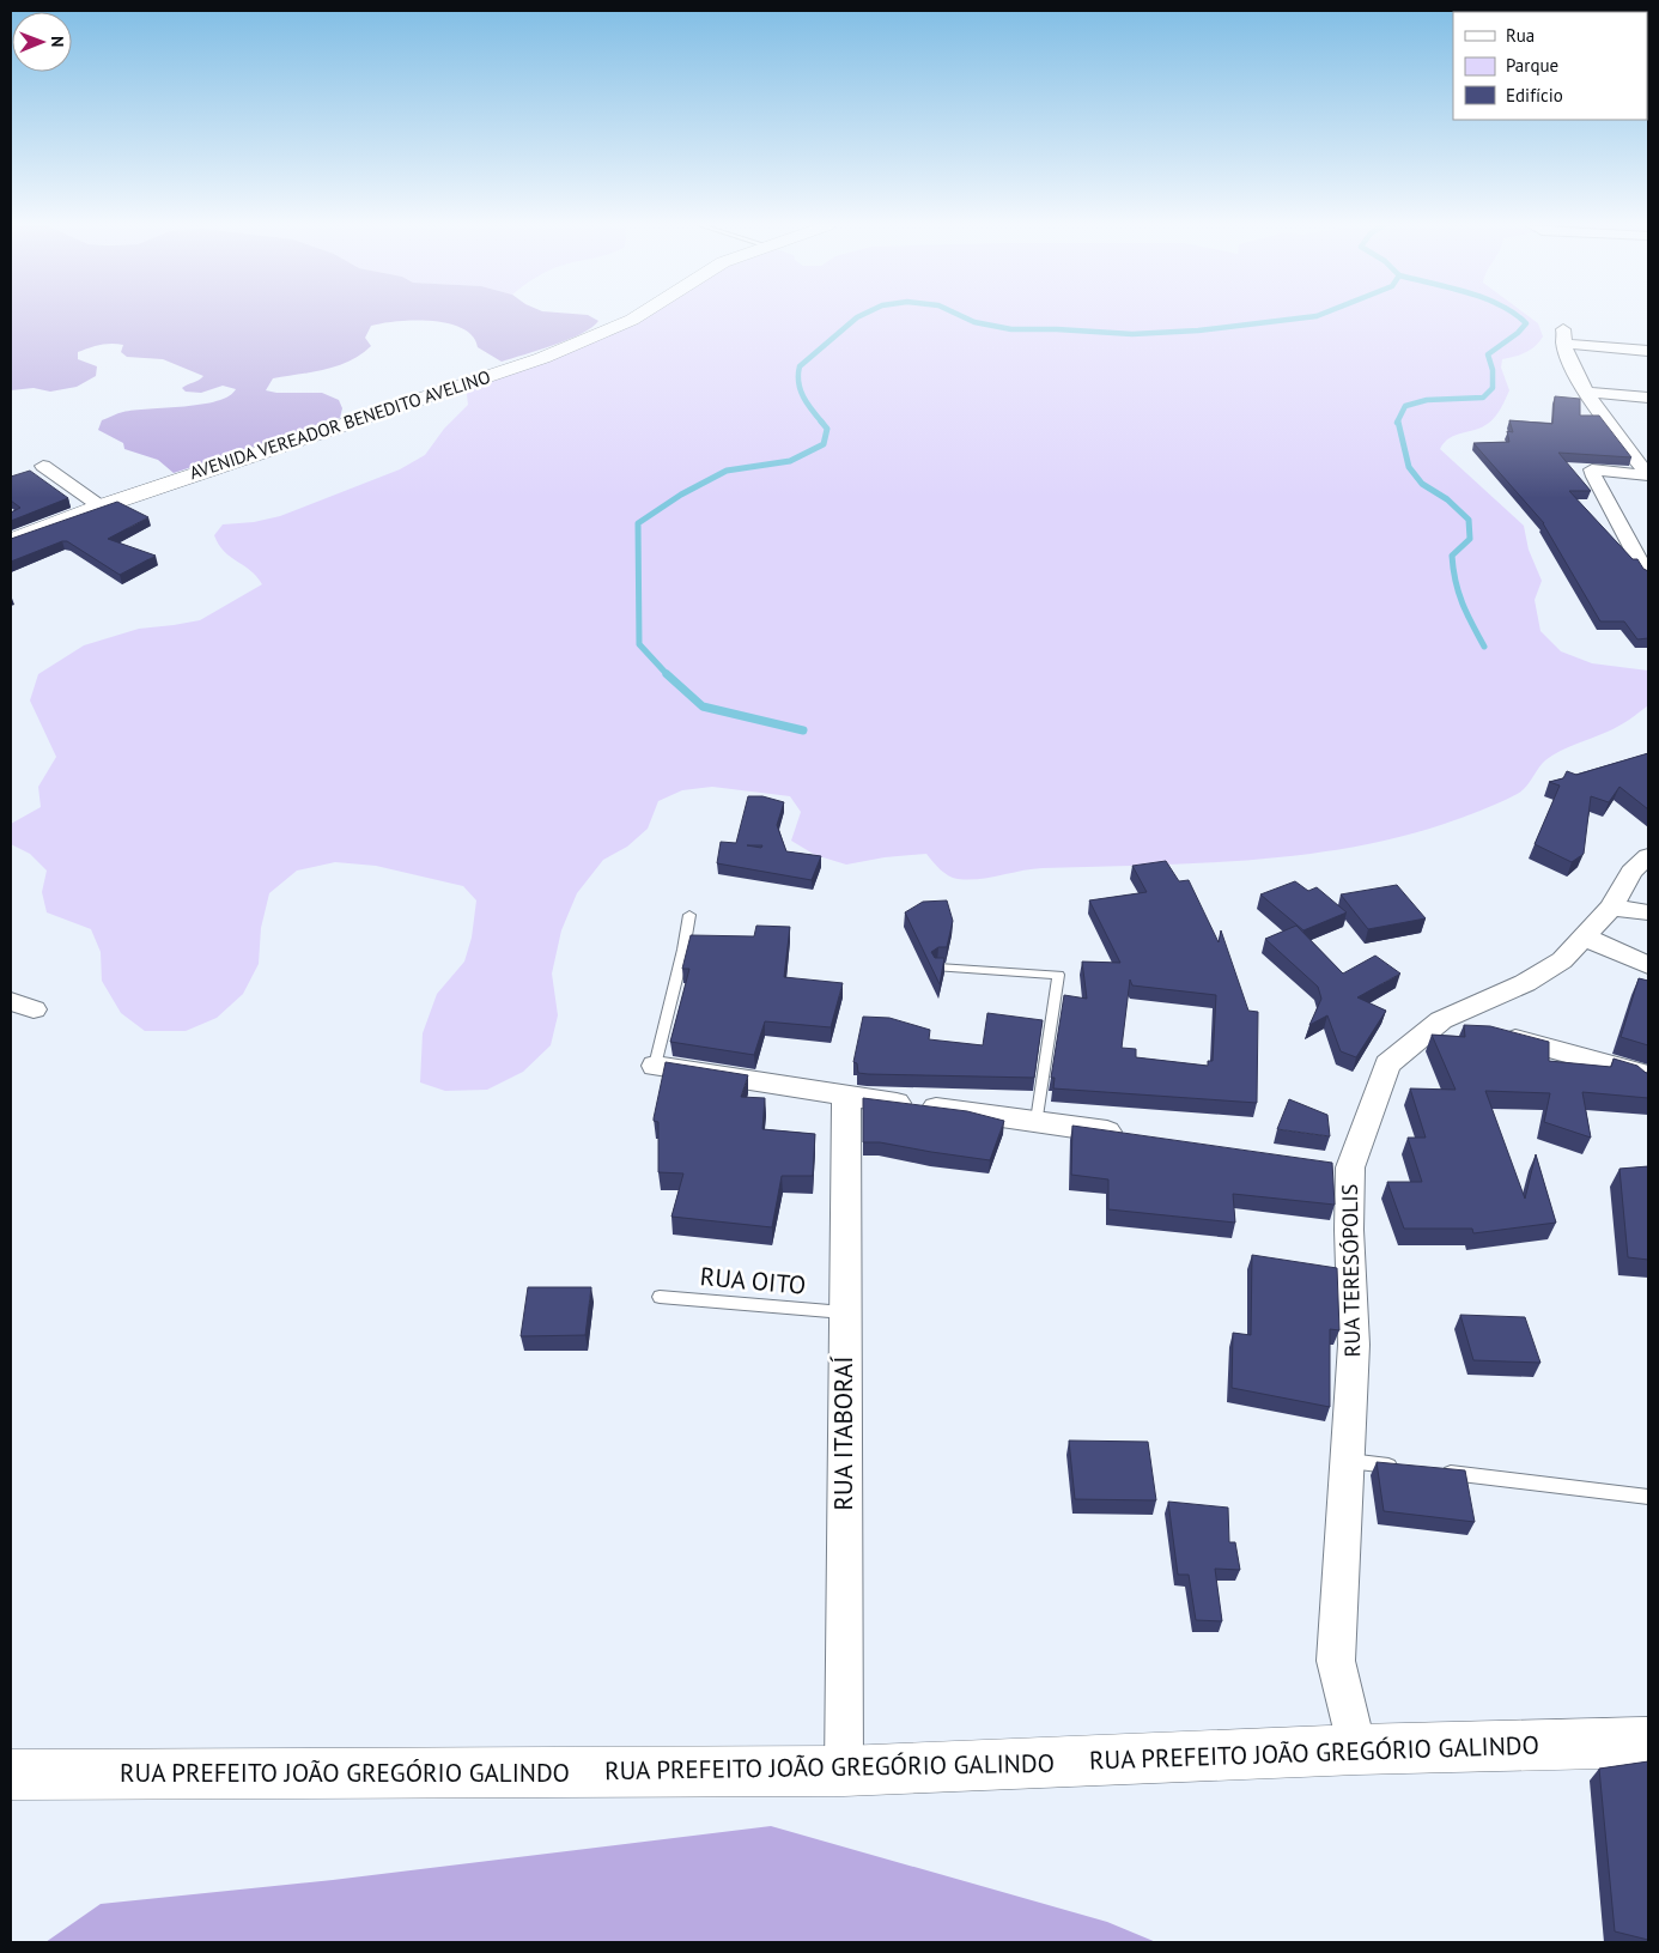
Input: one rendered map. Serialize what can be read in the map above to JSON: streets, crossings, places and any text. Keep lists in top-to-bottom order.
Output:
{
  "streets": {
    "main road": ["AVENIDA VEREADOR BENEDITO AVELINO", "RUA PREFEITO JOÃO GREGÓRIO GALINDO"],
    "street": ["RUA TERESÓPOLIS", "RUA ITABORAÍ"],
    "lane": ["RUA OITO"]
  },
  "crossings": [
    ["RUA TERESÓPOLIS", "RUA PREFEITO JOÃO GREGÓRIO GALINDO"],
    ["RUA OITO", "RUA ITABORAÍ"],
    ["RUA ITABORAÍ", "RUA PREFEITO JOÃO GREGÓRIO GALINDO"]
  ],
  "legend": ["Rua", "Parque", "Edifício"],
  "north": "right"
}
